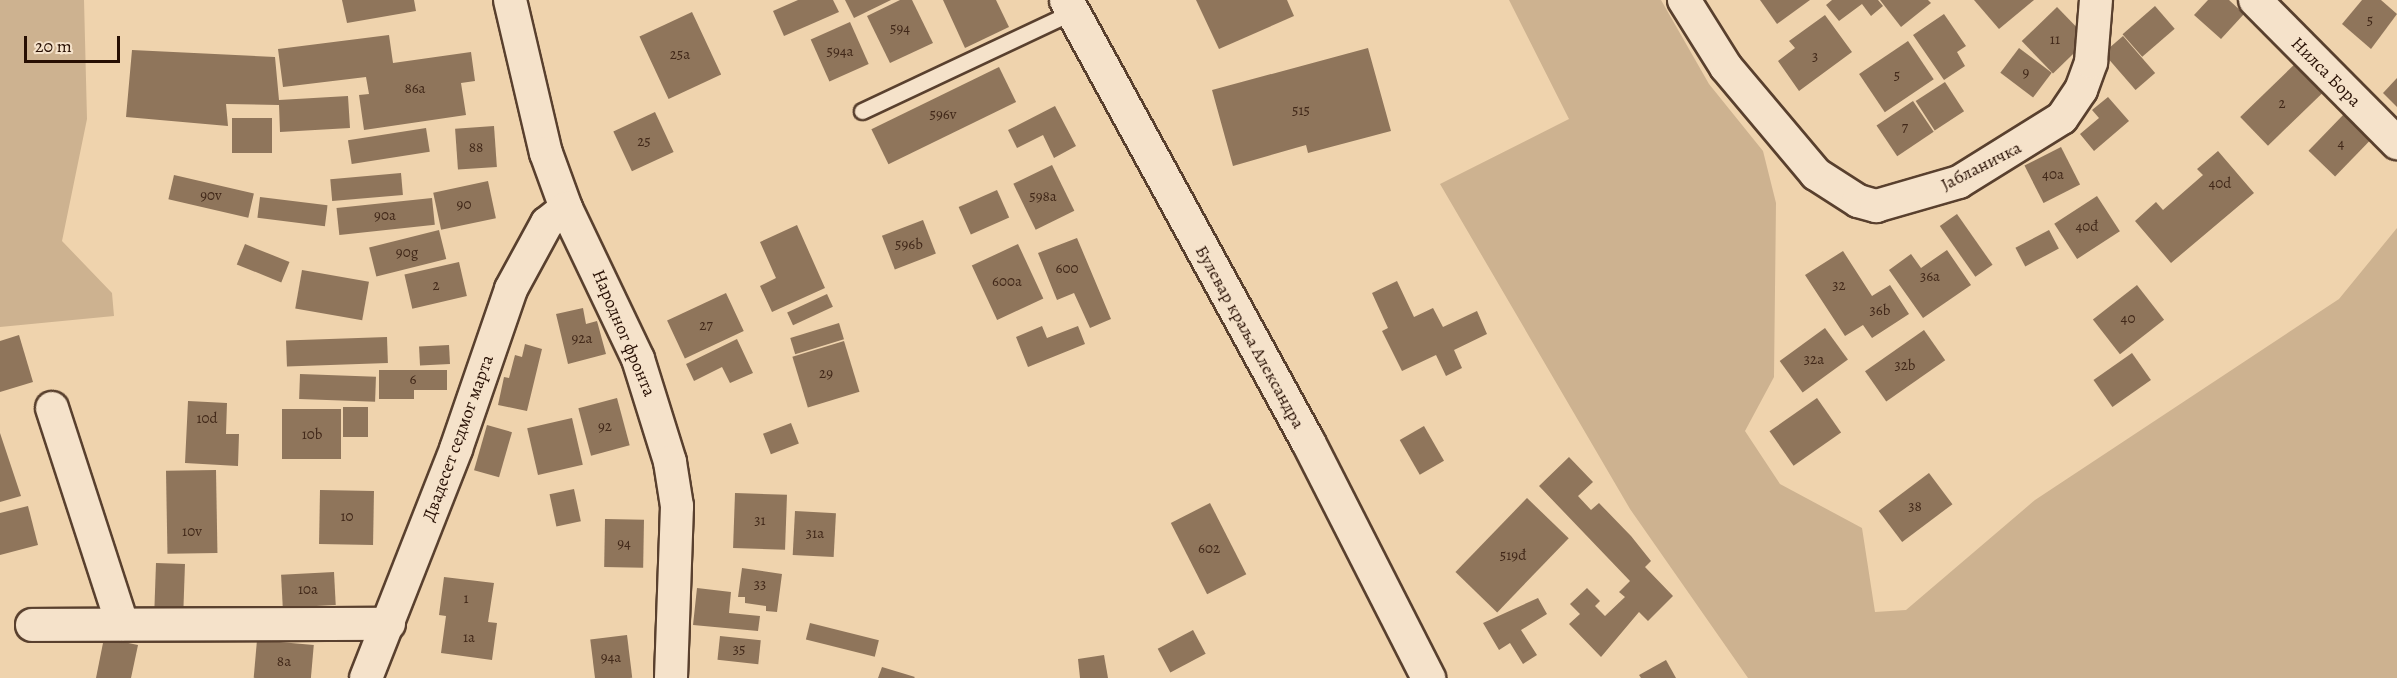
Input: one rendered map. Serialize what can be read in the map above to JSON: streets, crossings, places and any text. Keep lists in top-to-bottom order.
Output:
{
  "streets": {
    "main road": ["Булевар краља Александра"],
    "street": [
      "Нилса Бора",
      "Јабланичка",
      "Народног фронта",
      "Двадесет седмог марта"
    ]
  },
  "crossings": [
    ["Народног фронта", "Двадесет седмог марта"]
  ],
  "house_numbers": [
    "5",
    "594",
    "11",
    "594a",
    "25a",
    "3",
    "9",
    "5",
    "86a",
    "2",
    "515",
    "596v",
    "7",
    "25",
    "4",
    "88",
    "40a",
    "40d",
    "90v",
    "598a",
    "90",
    "90a",
    "40đ",
    "596b",
    "90g",
    "600",
    "36a",
    "600a",
    "2",
    "32",
    "36b",
    "40",
    "27",
    "92a",
    "32a",
    "32b",
    "29",
    "6",
    "10d",
    "92",
    "10b",
    "38",
    "10",
    "31",
    "10v",
    "31a",
    "94",
    "602",
    "519đ",
    "33",
    "10a",
    "1",
    "1a",
    "35",
    "94a",
    "8a"
  ],
  "scale_bar": "20 m"
}
